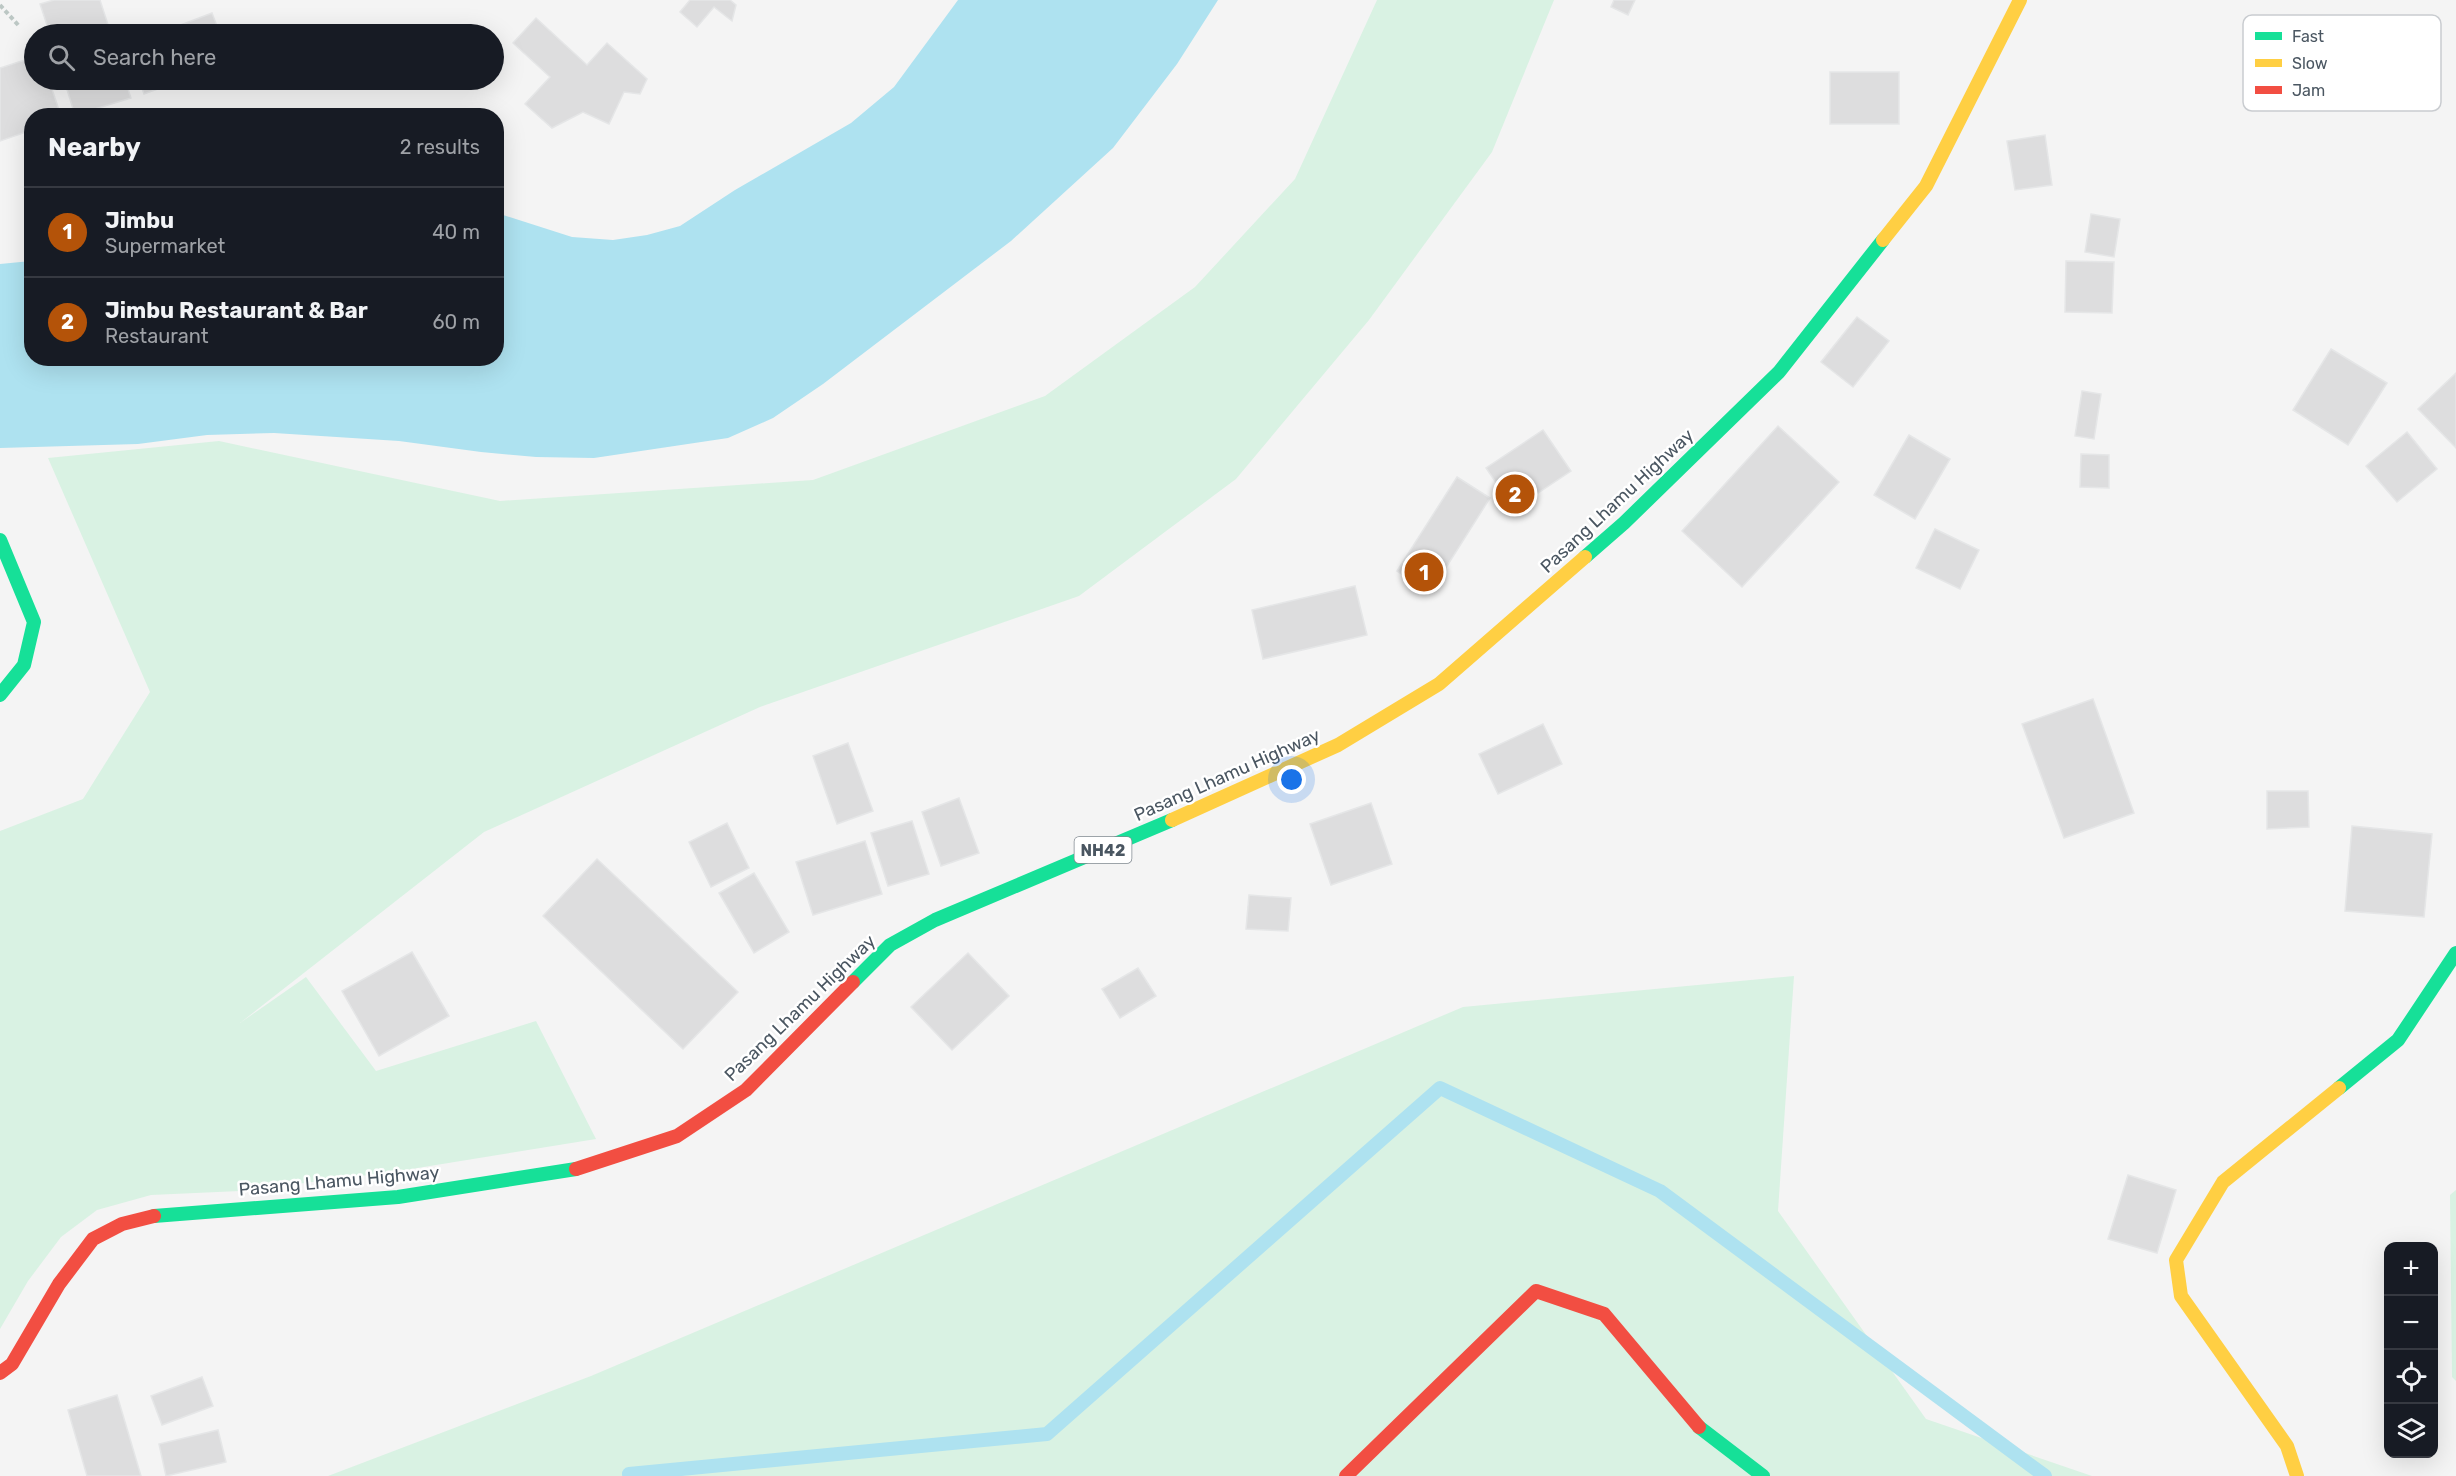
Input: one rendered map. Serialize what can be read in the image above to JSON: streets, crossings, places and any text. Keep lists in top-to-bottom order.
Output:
{
  "streets": {
    "main road": ["Pasang Lhamu Highway", "NH42"]
  },
  "legend": ["Fast", "Slow", "Jam"],
  "page": {
    "search": "Search here",
    "heading": ["Nearby", "2 results"],
    "list": [
      {
        "mark": "1",
        "name": "Jimbu",
        "note": "Supermarket",
        "value": "40 m"
      },
      {
        "mark": "2",
        "name": "Jimbu Restaurant & Bar",
        "note": "Restaurant",
        "value": "60 m"
      }
    ],
    "pins": ["2", "1"],
    "map_buttons": ["+", "−"]
  }
}
